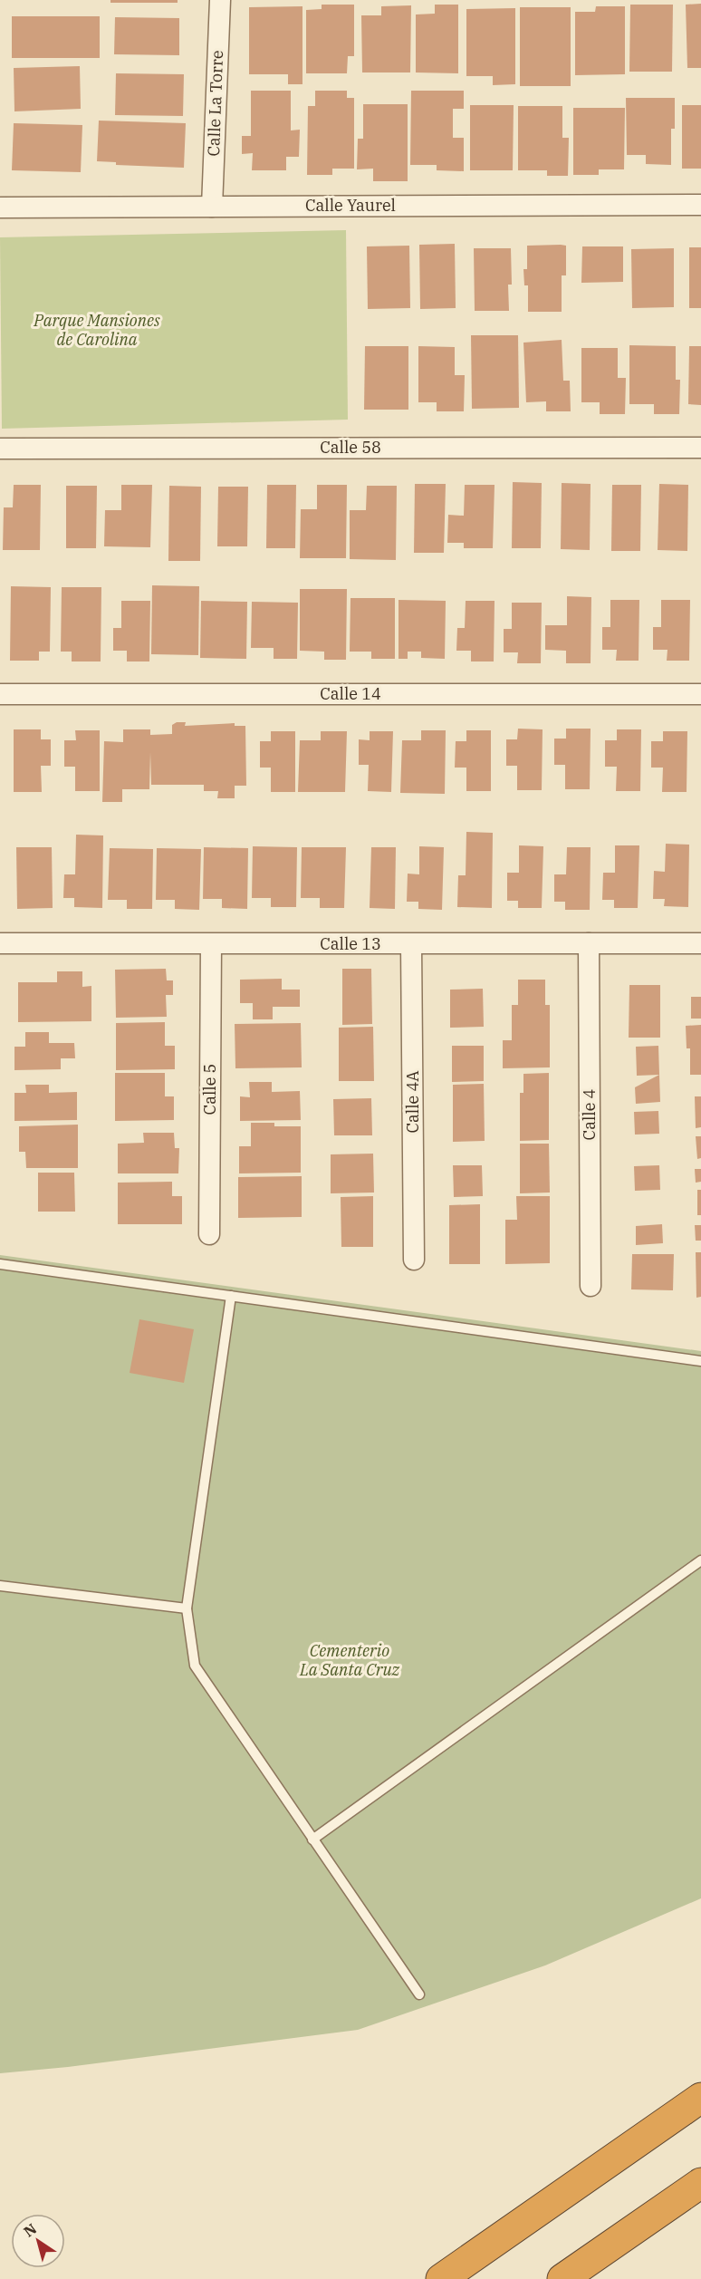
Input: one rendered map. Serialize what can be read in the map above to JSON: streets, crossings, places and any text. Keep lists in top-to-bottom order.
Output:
{
  "streets": {
    "street": [
      "Calle La Torre",
      "Calle Yaurel",
      "Calle 58",
      "Calle 14",
      "Calle 13",
      "Calle 5",
      "Calle 4A",
      "Calle 4"
    ]
  },
  "crossings": [
    ["Calle La Torre", "Calle Yaurel"],
    ["Calle 13", "Calle 5"],
    ["Calle 13", "Calle 4A"],
    ["Calle 13", "Calle 4"]
  ],
  "parks": ["Parque Mansiones de Carolina", "Cementerio La Santa Cruz"],
  "north": "top left"
}
